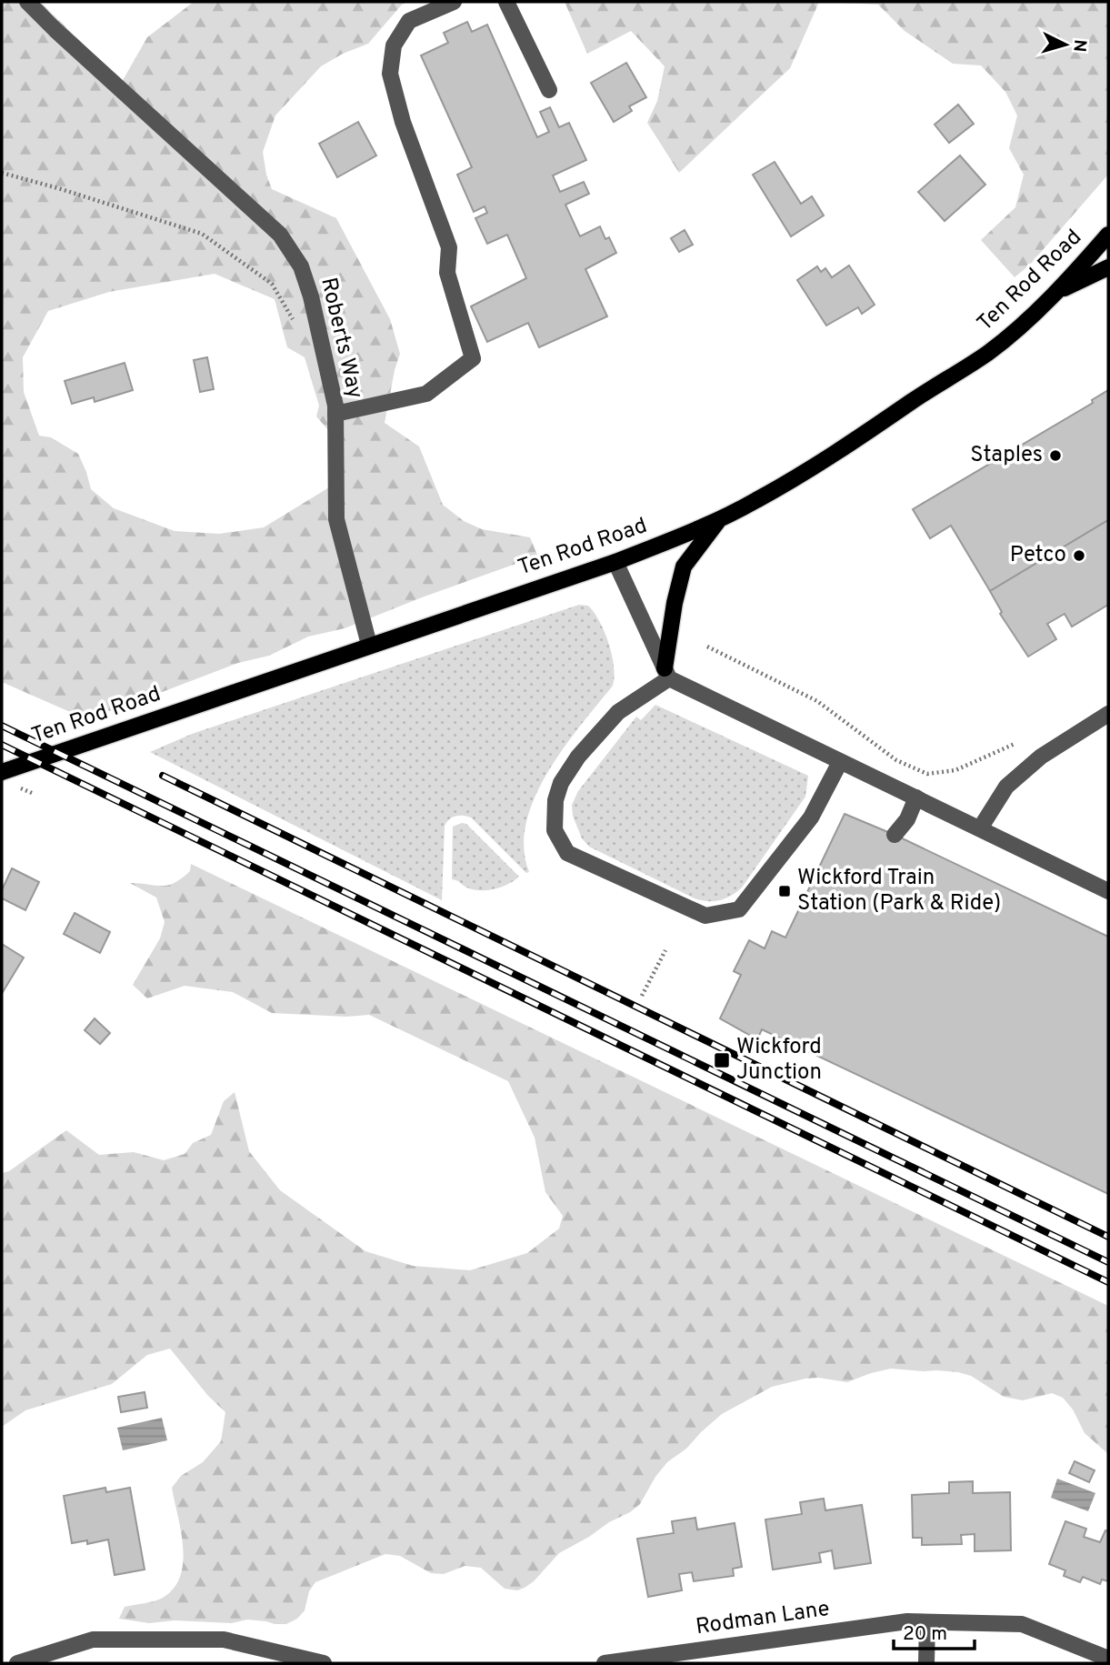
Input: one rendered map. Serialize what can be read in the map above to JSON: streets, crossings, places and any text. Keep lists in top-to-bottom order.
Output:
{
  "streets": {
    "main road": ["Ten Rod Road"],
    "street": ["Roberts Way", "Rodman Lane"]
  },
  "crossings": [
    ["Ten Rod Road", "Roberts Way"]
  ],
  "places": {
    "other": ["Staples", "Petco"],
    "transit": ["Wickford Train Station (Park & Ride)", "Wickford Junction"]
  },
  "scale_bar": "20 m",
  "north": "right"
}
